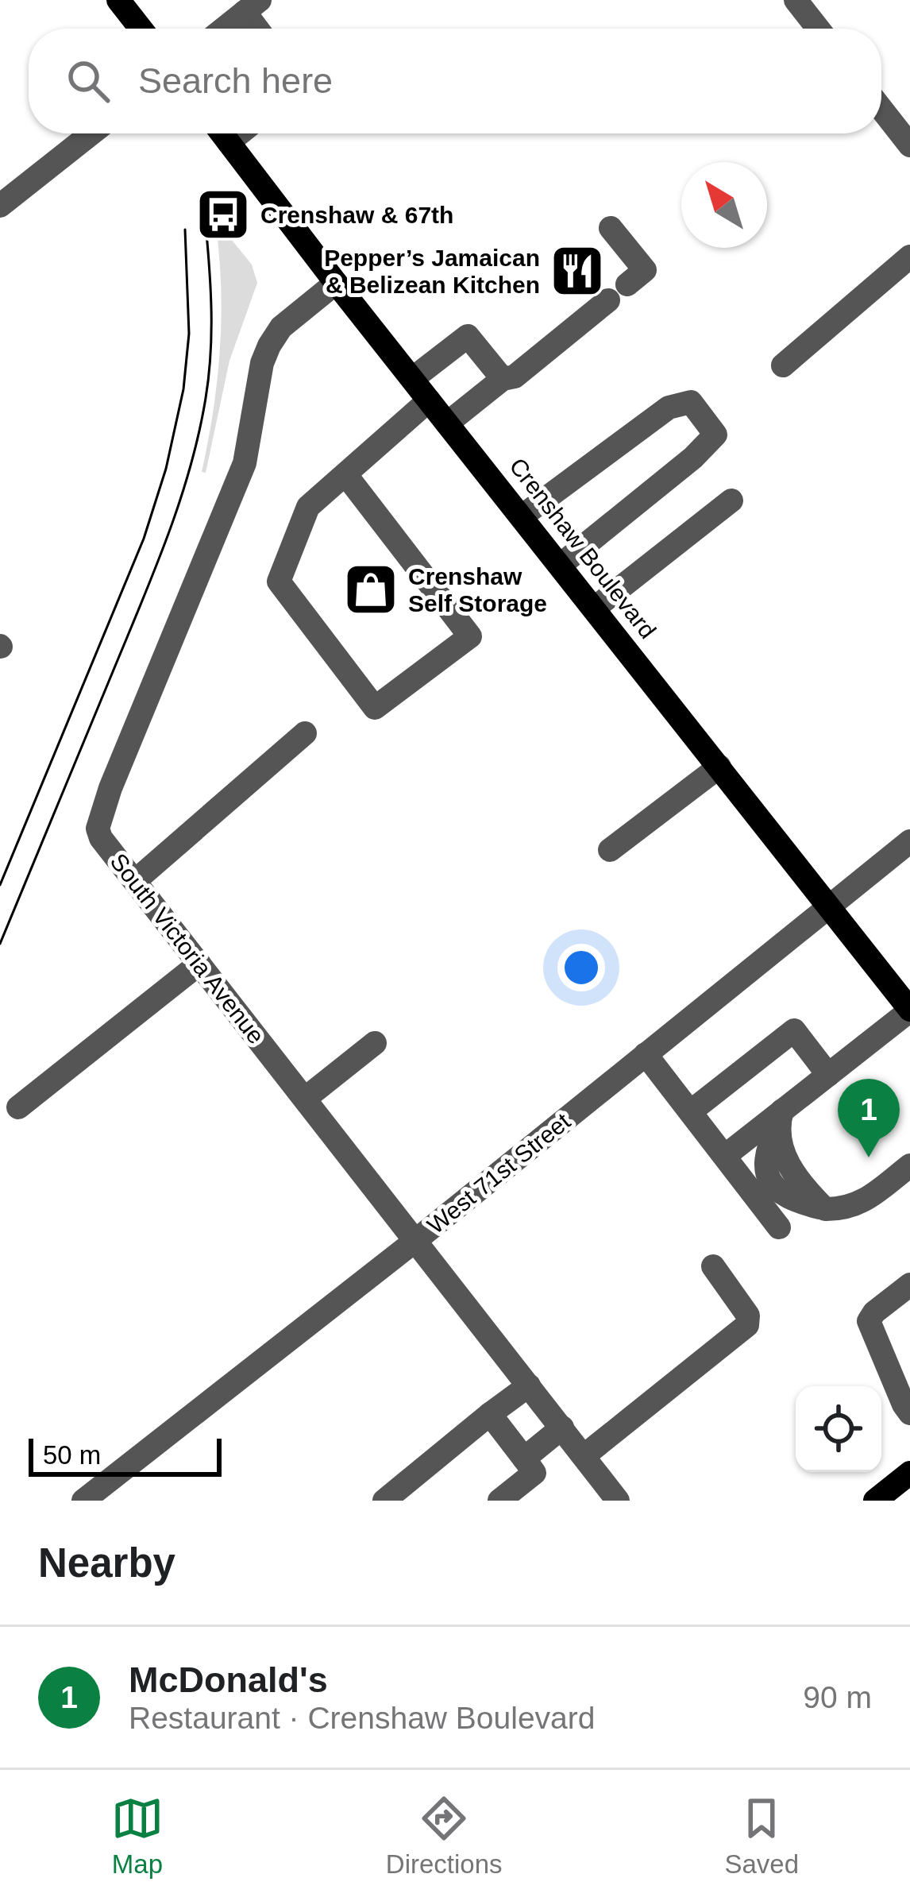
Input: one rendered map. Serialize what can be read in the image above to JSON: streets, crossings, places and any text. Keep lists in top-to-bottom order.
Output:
{
  "streets": {
    "main road": ["Crenshaw Boulevard"],
    "street": ["South Victoria Avenue", "West 71st Street"]
  },
  "crossings": [
    ["Crenshaw Boulevard", "South Victoria Avenue"],
    ["Crenshaw Boulevard", "West 71st Street"],
    ["South Victoria Avenue", "West 71st Street"]
  ],
  "places": {
    "bus stop": ["Crenshaw & 67th"],
    "restaurant": ["Pepper’s Jamaican & Belizean Kitchen"],
    "shop": ["Crenshaw Self Storage"]
  },
  "scale_bar": "50 m",
  "north": "top left",
  "page": {
    "search": "Search here",
    "pins": "1",
    "scale": "50 m",
    "heading": "Nearby",
    "list": [
      {
        "mark": "1",
        "name": "McDonald's",
        "note": "Restaurant · Crenshaw Boulevard",
        "value": "90 m"
      }
    ],
    "nav": ["Map", "Directions", "Saved"]
  }
}
